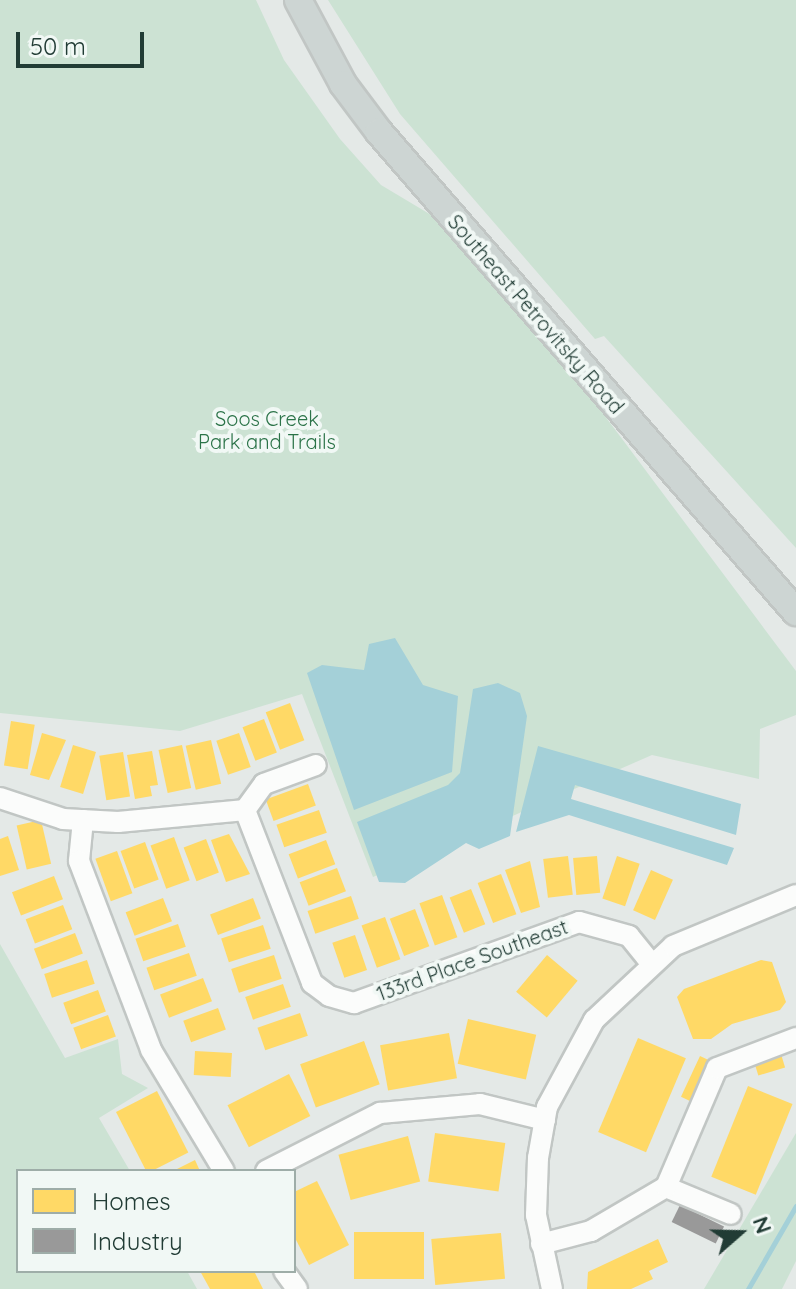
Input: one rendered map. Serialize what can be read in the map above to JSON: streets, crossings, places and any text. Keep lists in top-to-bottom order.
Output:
{
  "streets": {
    "main road": ["Southeast Petrovitsky Road"],
    "street": ["133rd Place Southeast"]
  },
  "parks": ["Soos Creek Park and Trails"],
  "legend": ["Homes", "Industry"],
  "scale_bar": "50 m",
  "north": "right"
}
